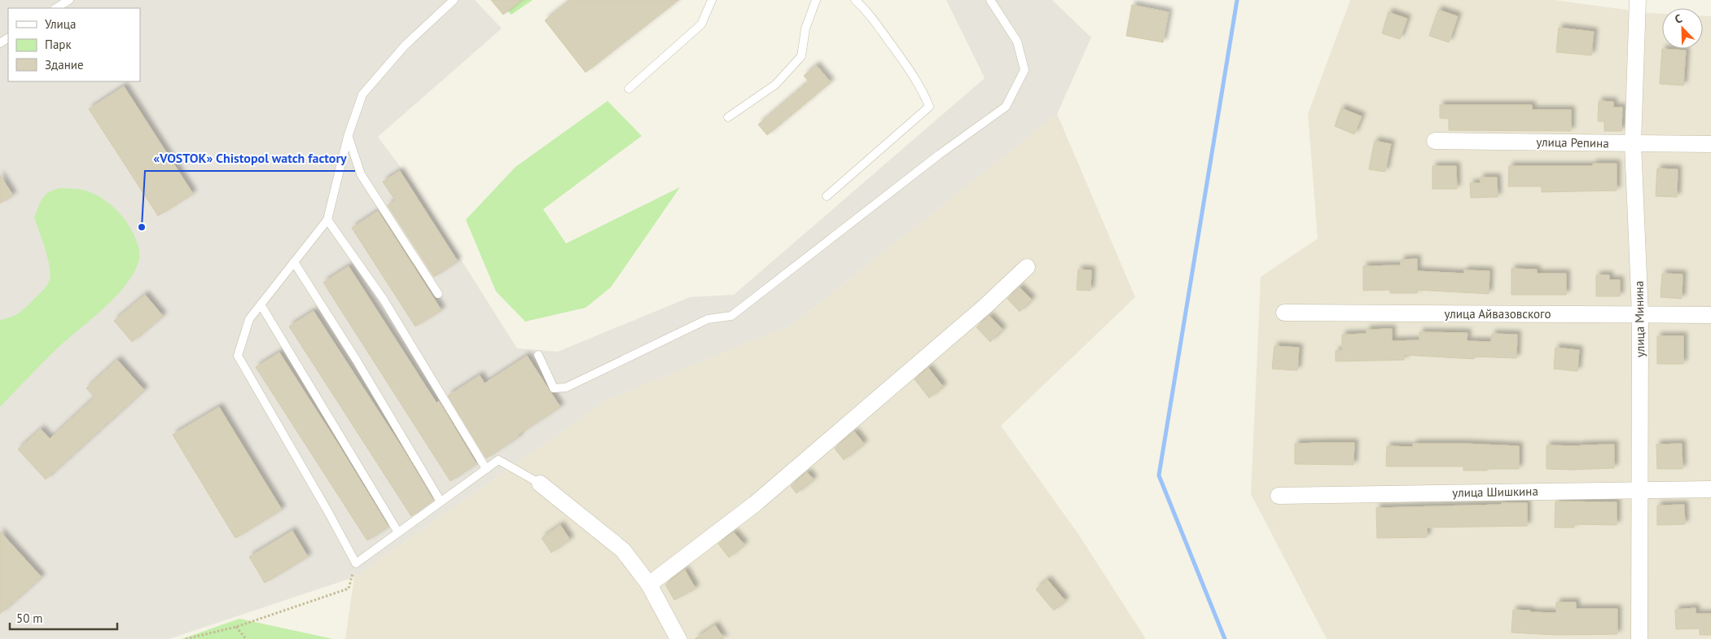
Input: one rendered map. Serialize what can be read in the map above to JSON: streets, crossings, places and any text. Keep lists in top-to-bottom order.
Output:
{
  "streets": {
    "street": [
      "улица Репина",
      "улица Айвазовского",
      "улица Минина",
      "улица Шишкина"
    ]
  },
  "crossings": [
    ["улица Репина", "улица Минина"],
    ["улица Айвазовского", "улица Минина"],
    ["улица Минина", "улица Шишкина"]
  ],
  "places": ["«VOSTOK» Chistopol watch factory"],
  "legend": ["Улица", "Парк", "Здание"],
  "scale_bar": "50 m",
  "north": "top left"
}
